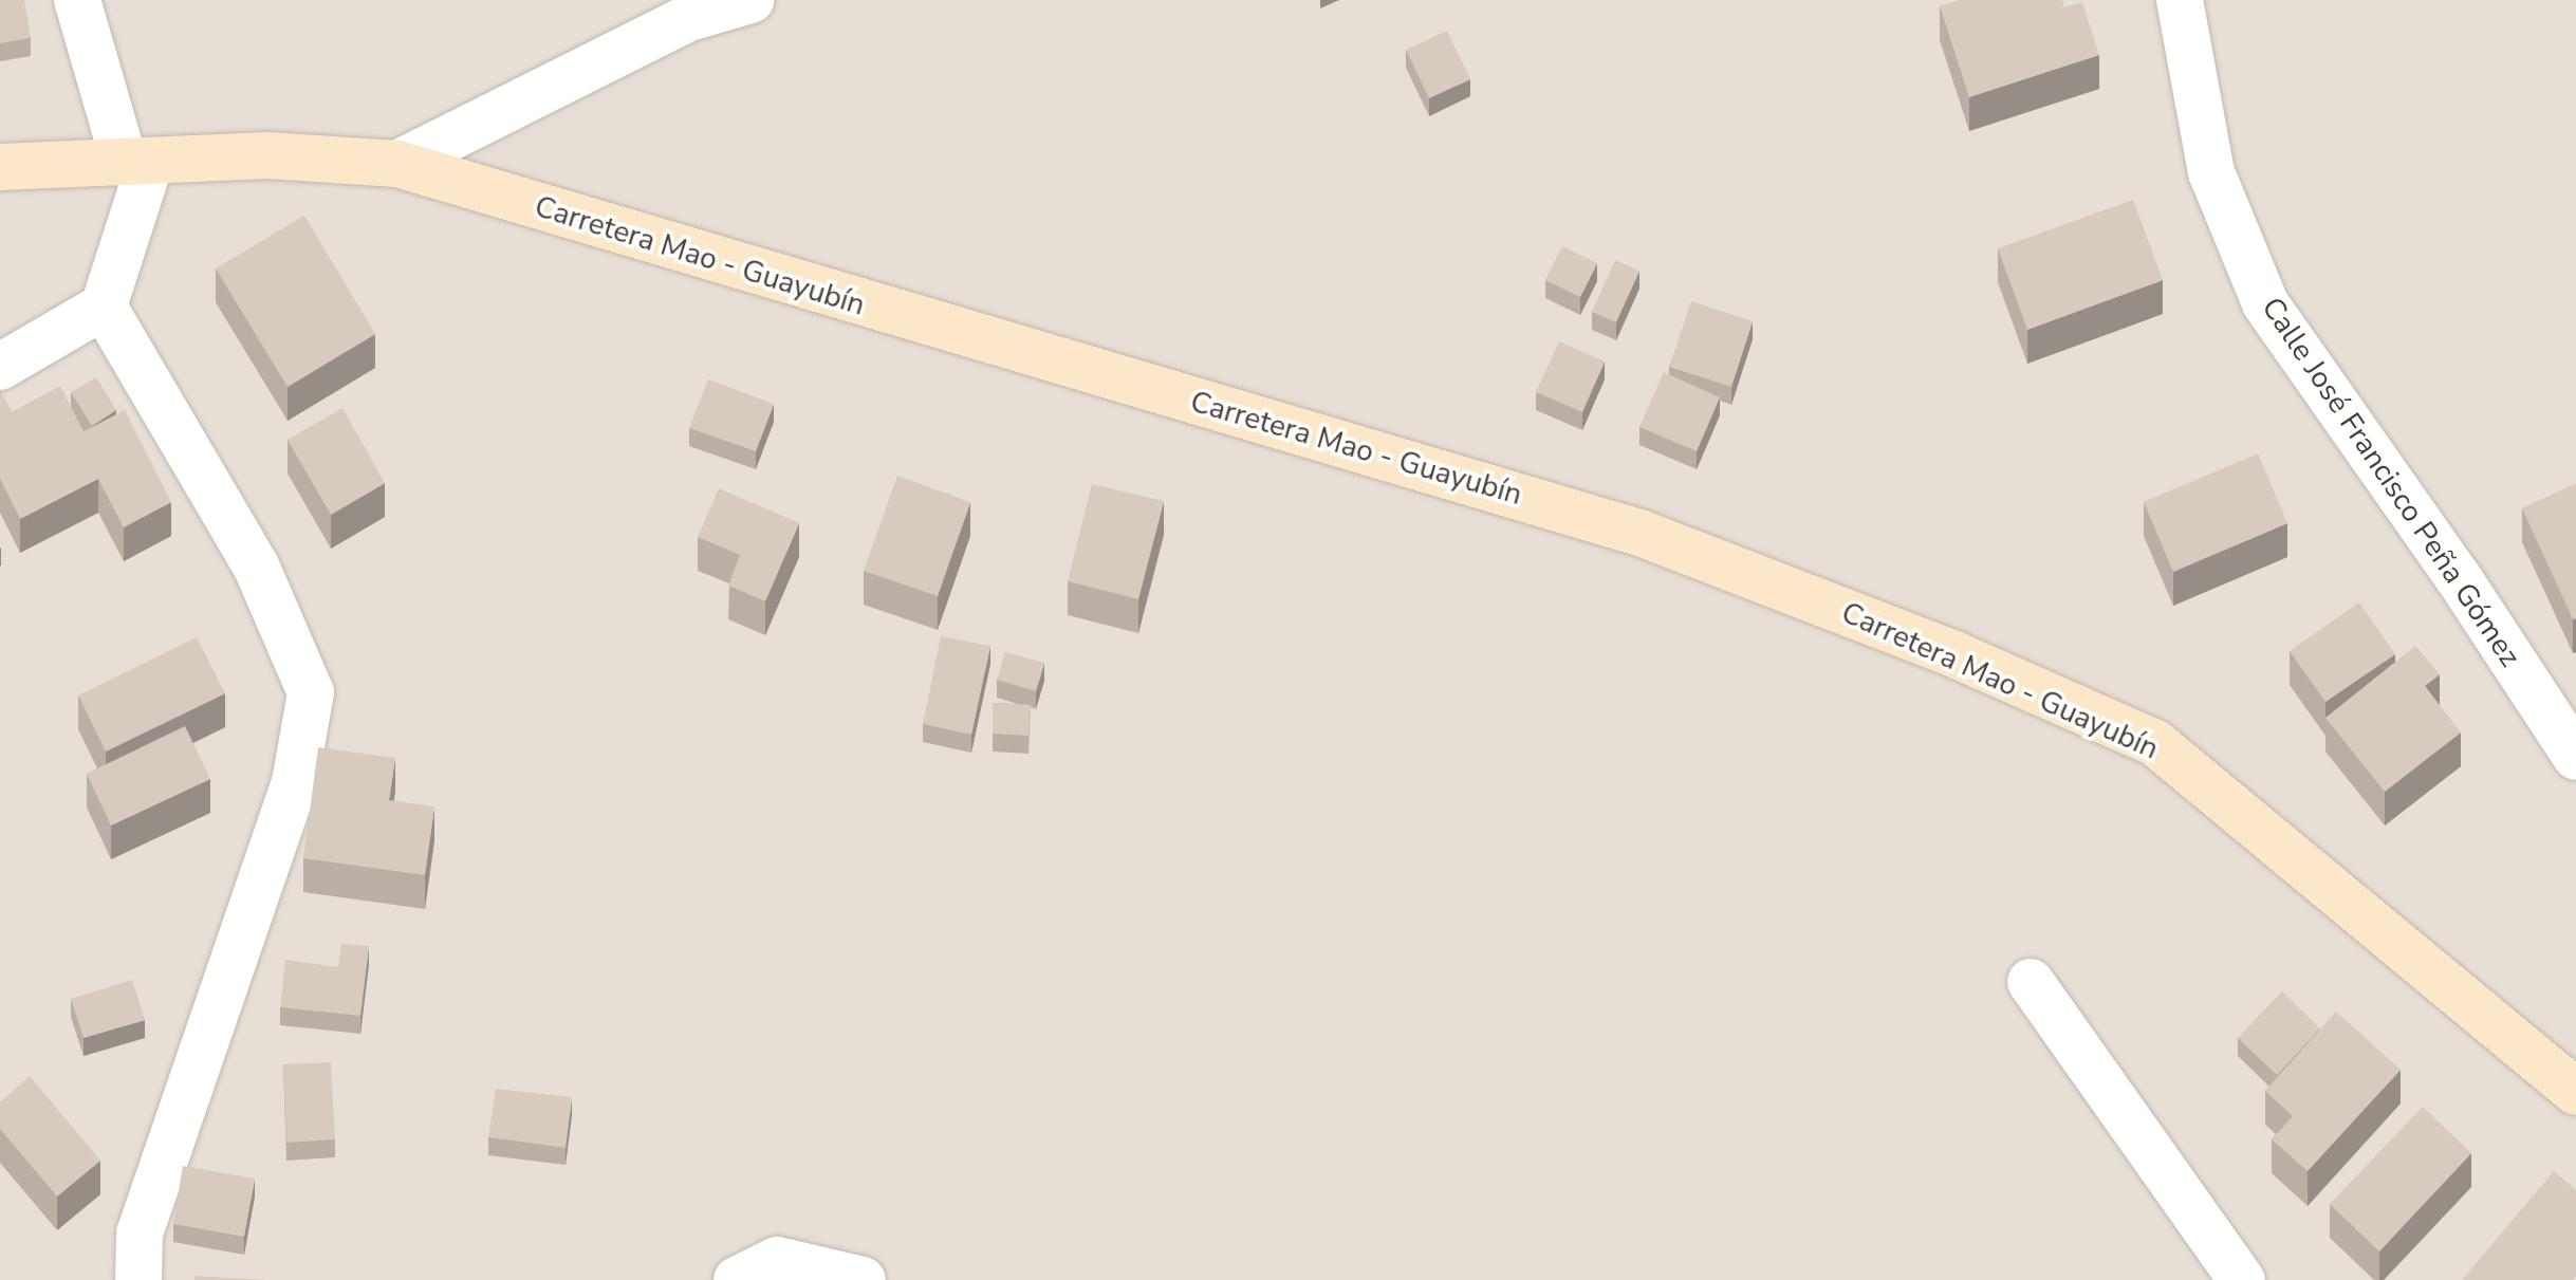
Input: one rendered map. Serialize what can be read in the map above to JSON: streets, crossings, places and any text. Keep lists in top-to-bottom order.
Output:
{
  "streets": {
    "main road": ["Carretera Mao - Guayubín"],
    "street": ["Calle José Francisco Peña Gómez"]
  }
}
